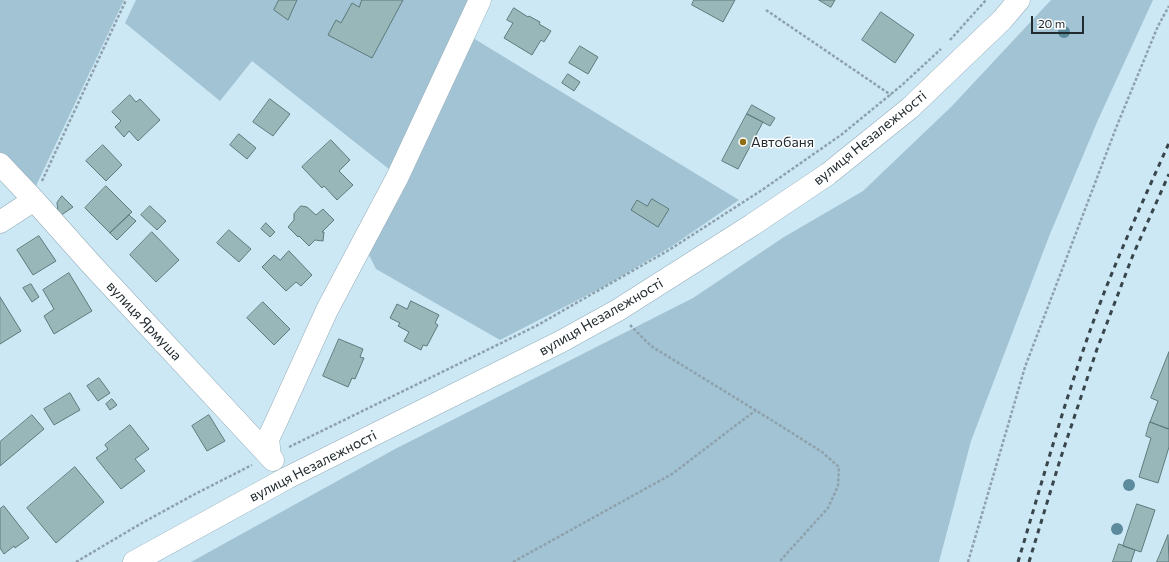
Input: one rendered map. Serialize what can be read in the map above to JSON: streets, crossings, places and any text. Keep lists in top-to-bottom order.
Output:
{
  "streets": {
    "street": ["вулиця Незалежності", "вулиця Ярмуша"]
  },
  "crossings": [
    ["вулиця Незалежності", "вулиця Ярмуша"]
  ],
  "places": ["Автобаня"],
  "scale_bar": "20 m"
}
